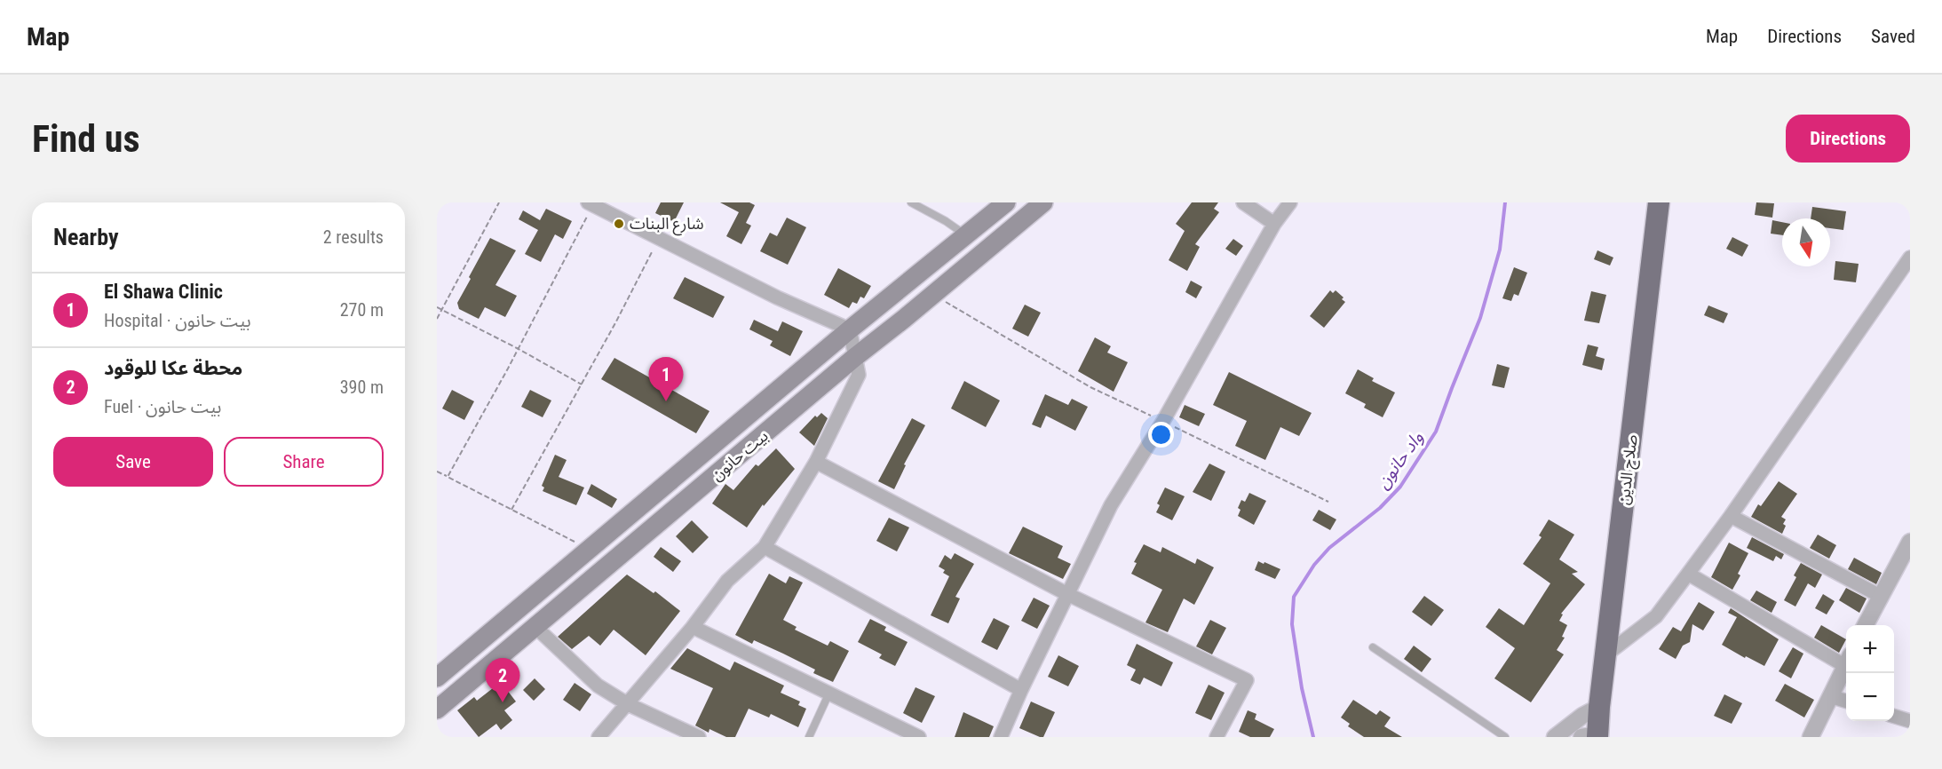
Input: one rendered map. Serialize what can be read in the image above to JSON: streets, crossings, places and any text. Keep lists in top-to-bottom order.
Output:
{
  "streets": {
    "highway": ["صلاح الدين"],
    "main road": ["بيت حانون"]
  },
  "water": ["واد حانون"],
  "places": ["شارع البنات"],
  "north": "bottom",
  "page": {
    "header": "Map",
    "nav": ["Map", "Directions", "Saved"],
    "buttons": [
      "Directions",
      ["Save", "Share"]
    ],
    "title": "Find us",
    "heading": ["Nearby", "2 results"],
    "list": [
      {
        "mark": "1",
        "name": "El Shawa Clinic",
        "note": "Hospital · بيت حانون",
        "value": "270 m"
      },
      {
        "mark": "2",
        "name": "محطة عكا للوقود",
        "note": "Fuel · بيت حانون",
        "value": "390 m"
      }
    ],
    "pins": ["1", "2"],
    "map_buttons": ["+", "−"]
  }
}
